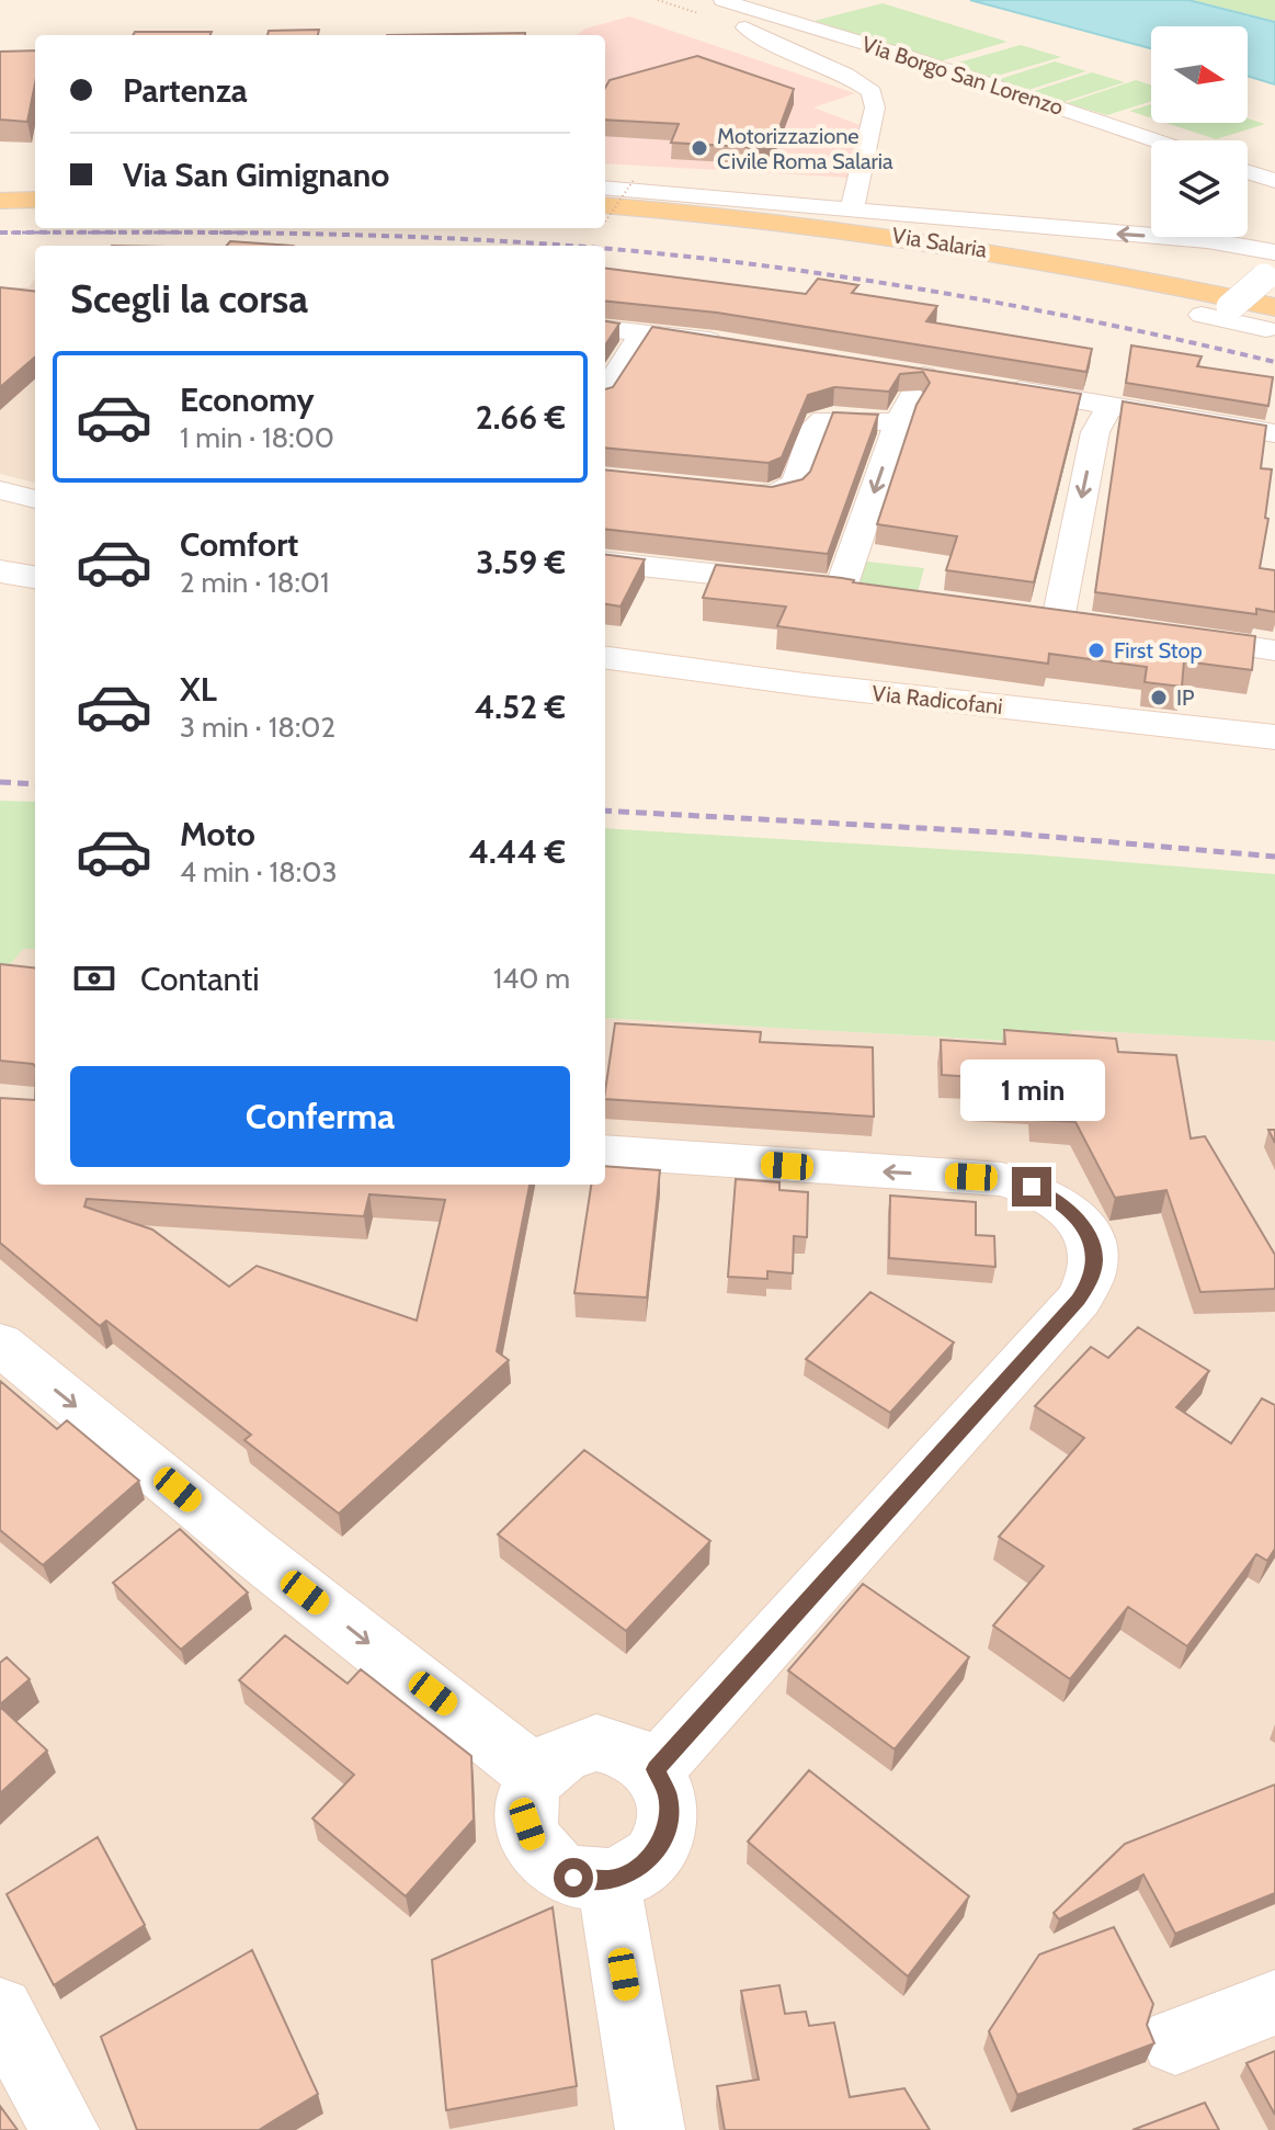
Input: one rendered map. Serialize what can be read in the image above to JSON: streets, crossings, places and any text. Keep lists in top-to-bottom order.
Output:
{
  "streets": {
    "main road": ["Via Salaria"],
    "street": ["Via Borgo San Lorenzo", "Via Radicofani"]
  },
  "places": ["Motorizzazione Civile Roma Salaria", "First Stop", "IP"],
  "north": "right",
  "page": {
    "banner": ["Partenza", "Via San Gimignano"],
    "heading": "Scegli la corsa",
    "list": [
      {
        "name": "Economy",
        "note": "1 min · 18:00",
        "value": "2.66 €"
      },
      {
        "name": "Comfort",
        "note": "2 min · 18:01",
        "value": "3.59 €"
      },
      {
        "name": "XL",
        "note": "3 min · 18:02",
        "value": "4.52 €"
      },
      {
        "name": "Moto",
        "note": "4 min · 18:03",
        "value": "4.44 €"
      }
    ],
    "pay": ["Contanti", "140 m"],
    "buttons": "Conferma",
    "bubble": "1 min"
  }
}
